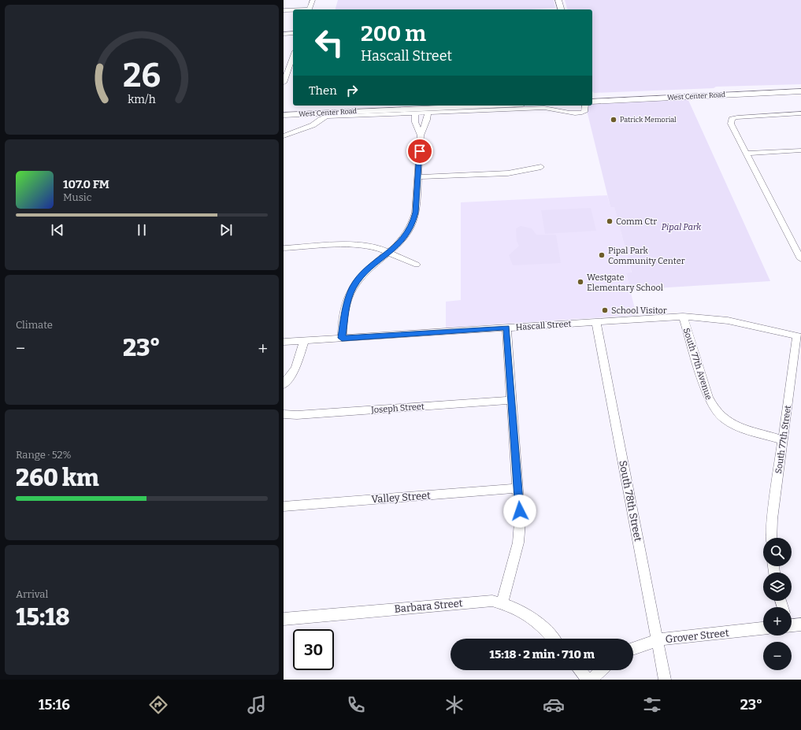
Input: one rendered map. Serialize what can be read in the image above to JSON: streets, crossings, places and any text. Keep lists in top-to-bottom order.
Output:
{
  "streets": {
    "main road": ["West Center Road"],
    "street": [
      "Hascall Street",
      "South 77th Avenue",
      "Joseph Street",
      "South 77th Street",
      "Valley Street",
      "South 78th Street",
      "Barbara Street",
      "Grover Street"
    ]
  },
  "crossings": [
    ["Hascall Street", "South 77th Avenue"],
    ["Hascall Street", "South 77th Street"],
    ["Hascall Street", "South 78th Street"],
    ["South 77th Avenue", "South 77th Street"],
    ["South 78th Street", "Grover Street"]
  ],
  "parks": ["Pipal Park"],
  "places": [
    "Patrick Memorial",
    "Comm Ctr",
    "Pipal Park Community Center",
    "Westgate Elementary School",
    "School Visitor"
  ],
  "page": {
    "turn": ["200 m", "Hascall Street"],
    "then": "Then",
    "song": ["107.0 FM", "Music"],
    "tile": [
      "Climate",
      ["Range · 52%", "260 km"],
      ["Arrival", "15:18"]
    ],
    "heat": ["−", "23°", "+"],
    "map_buttons": ["+", "−"],
    "limit": "30",
    "trip": "15:18 · 2 min · 710 m",
    "tabs": ["15:16", "23°"],
    "gauge": ["26", "km/h"]
  }
}
